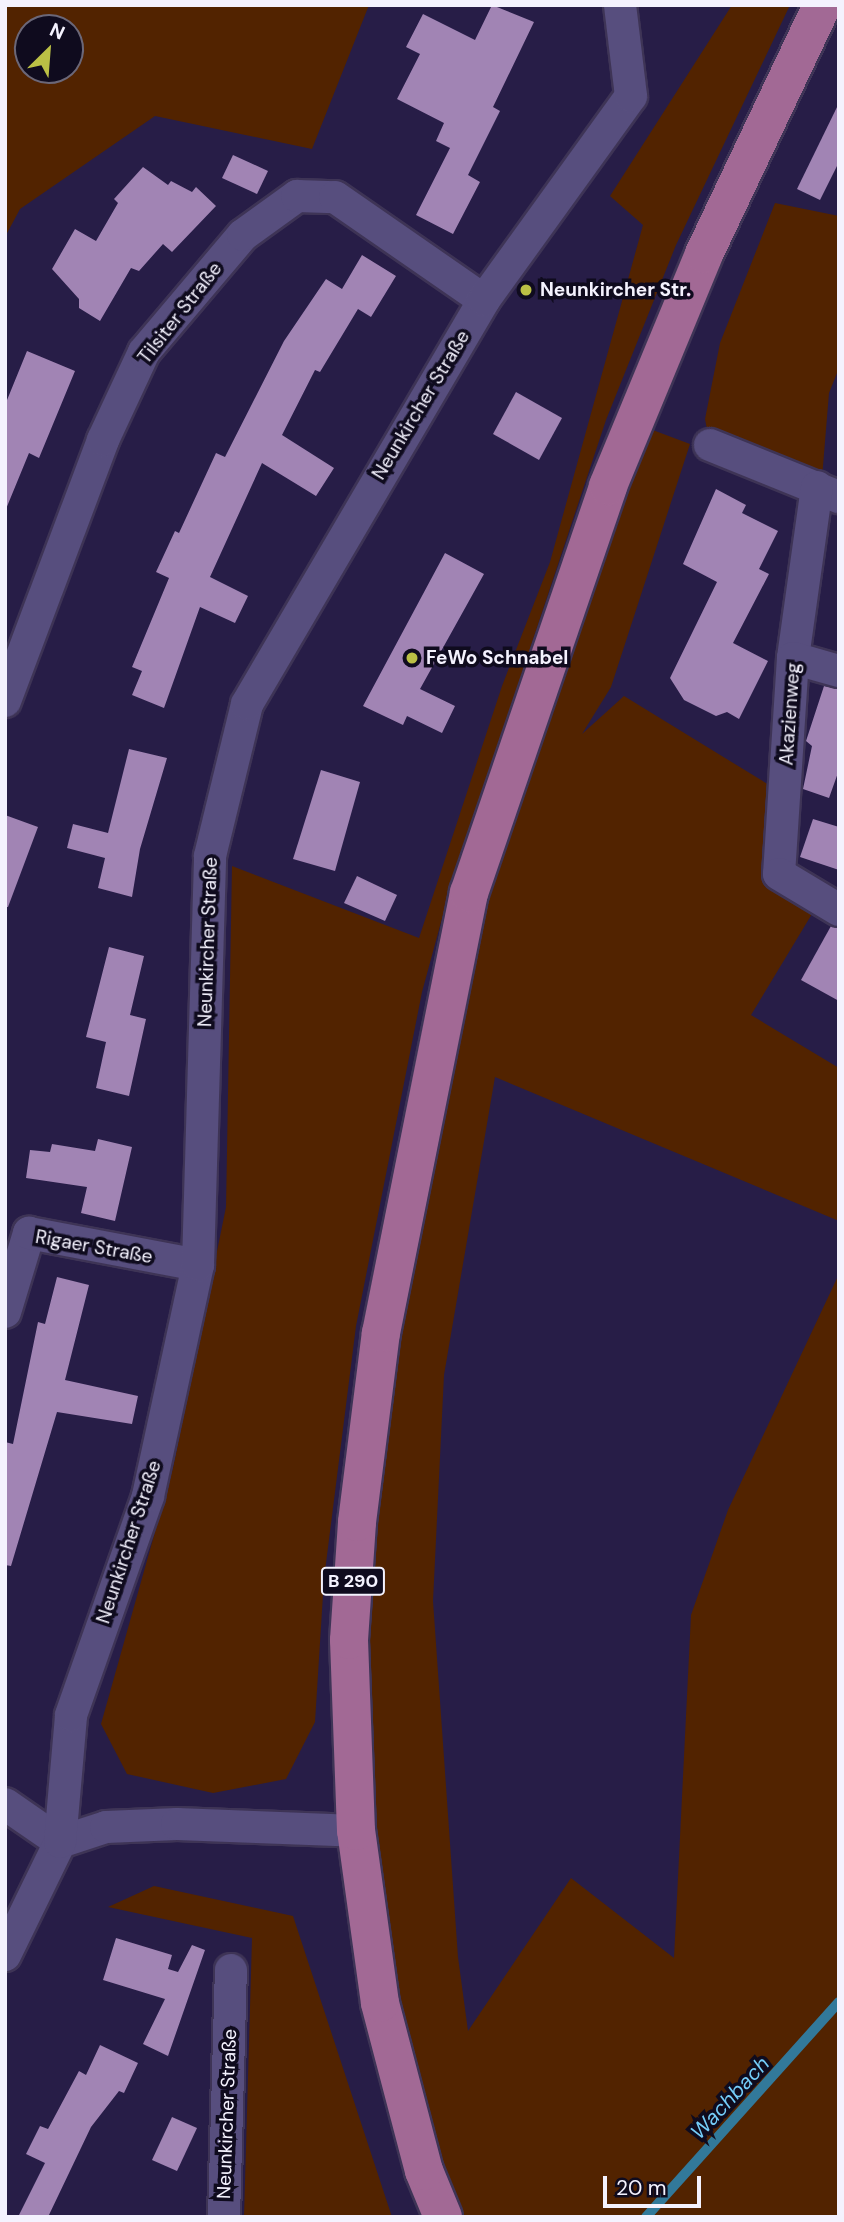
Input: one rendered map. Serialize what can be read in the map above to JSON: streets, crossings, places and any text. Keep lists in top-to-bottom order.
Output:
{
  "streets": {
    "main road": ["B 290"],
    "street": [
      "Tilsiter Straße",
      "Neunkircher Straße",
      "Akazienweg",
      "Rigaer Straße"
    ]
  },
  "crossings": [
    ["Tilsiter Straße", "Neunkircher Straße"],
    ["Neunkircher Straße", "Rigaer Straße"]
  ],
  "water": ["Wachbach"],
  "places": ["Neunkircher Str.", "FeWo Schnabel"],
  "scale_bar": "20 m",
  "north": "top right"
}
